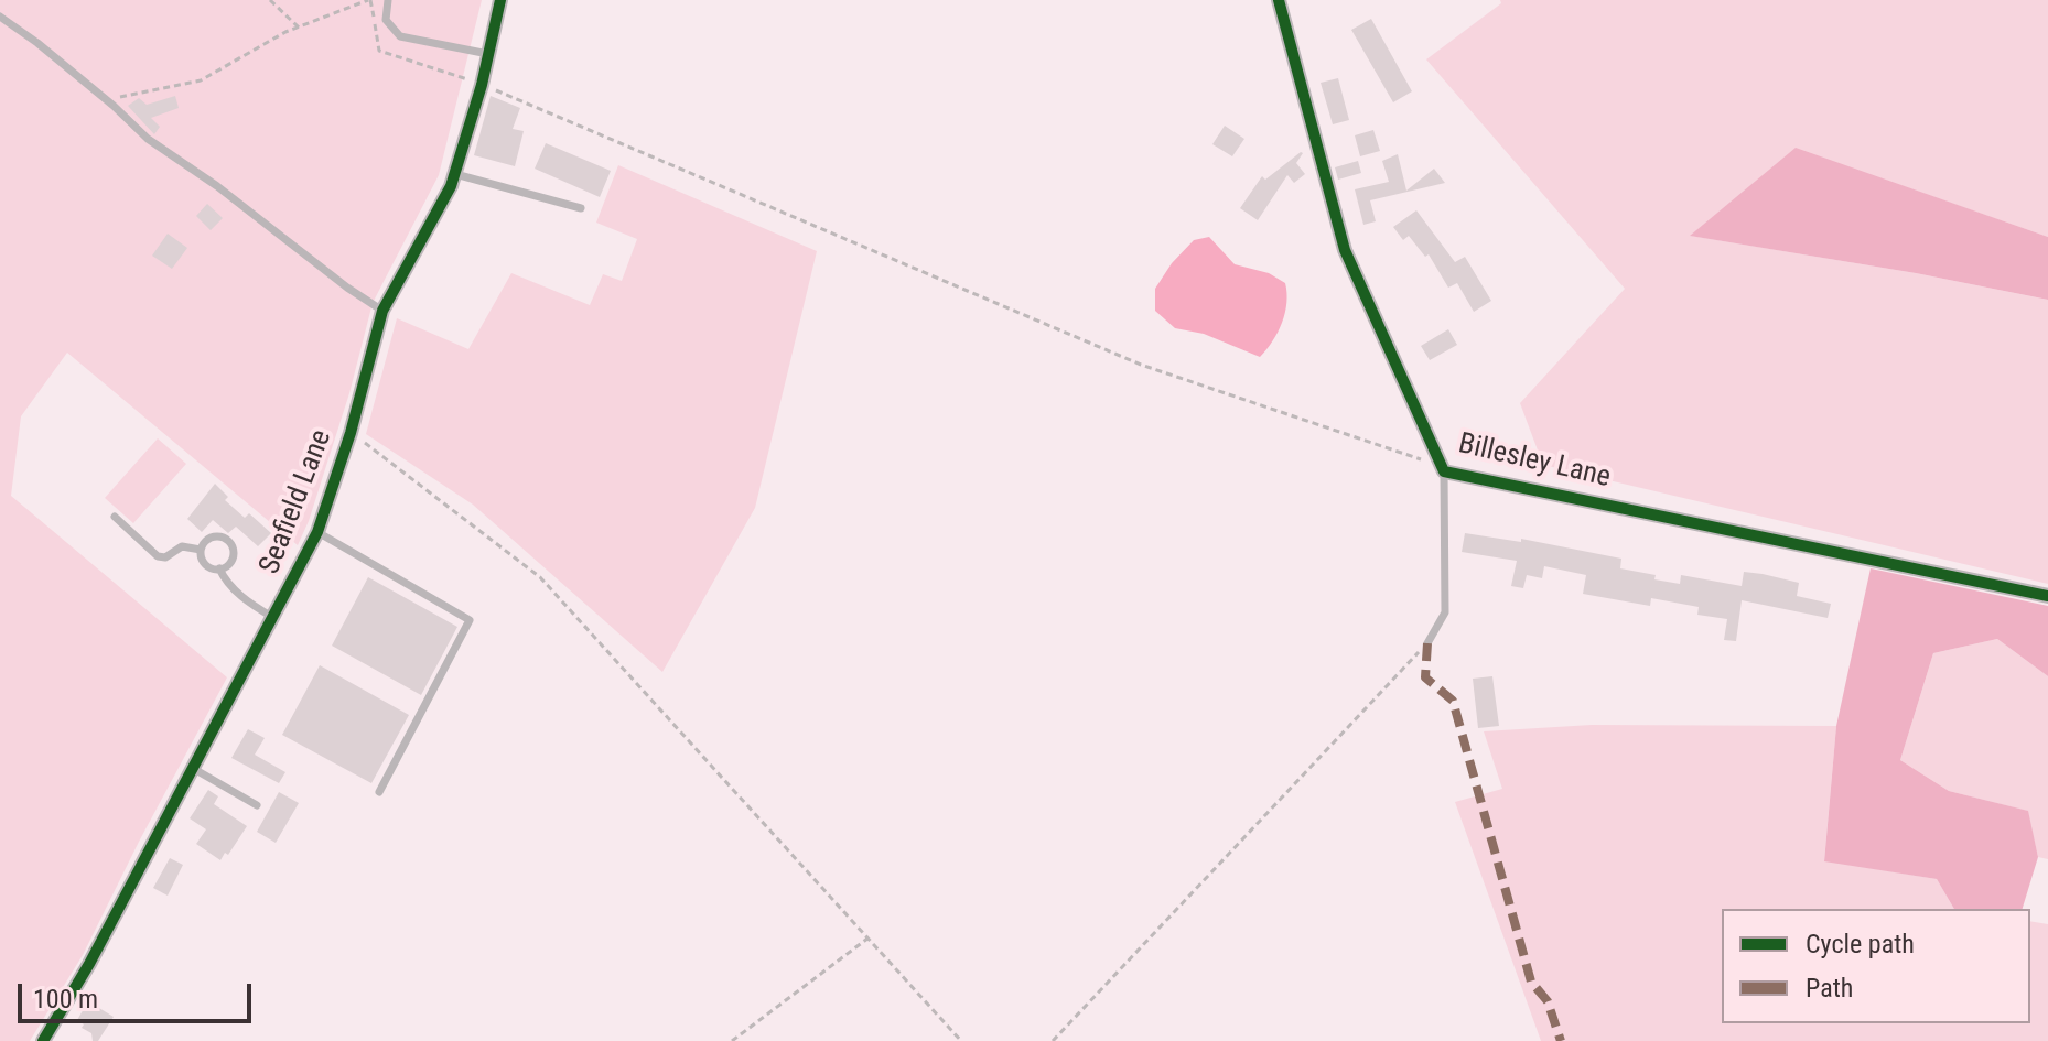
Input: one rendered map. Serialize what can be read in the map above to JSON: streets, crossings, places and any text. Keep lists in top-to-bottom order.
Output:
{
  "streets": {
    "street": ["Billesley Lane", "Seafield Lane"]
  },
  "legend": ["Cycle path", "Path"],
  "scale_bar": "100 m"
}
